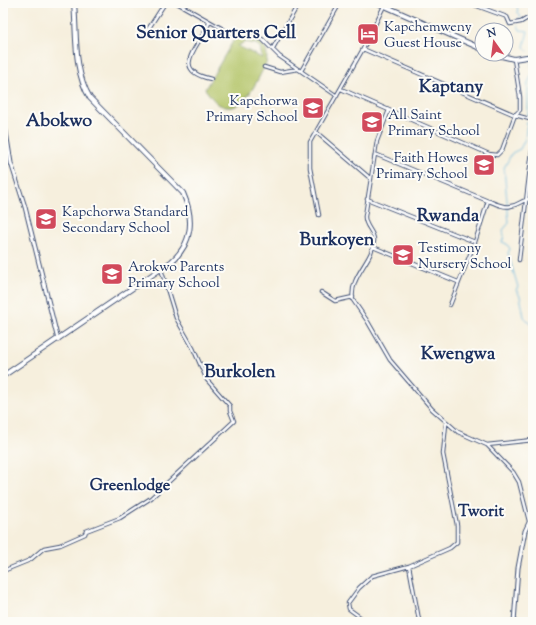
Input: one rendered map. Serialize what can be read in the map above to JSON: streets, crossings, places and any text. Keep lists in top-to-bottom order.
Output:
{
  "districts": [
    "Senior Quarters Cell",
    "Kaptany",
    "Abokwo",
    "Rwanda",
    "Burkoyen",
    "Kwengwa",
    "Burkolen",
    "Greenlodge",
    "Tworit"
  ],
  "places": {
    "hotel": ["Kapchemweny Guest House"],
    "school or university": [
      "Kapchorwa Primary School",
      "All Saint Primary School",
      "Faith Howes Primary School",
      "Kapchorwa Standard Secondary School",
      "Testimony Nursery School",
      "Arokwo Parents Primary School"
    ]
  },
  "north": "top"
}
